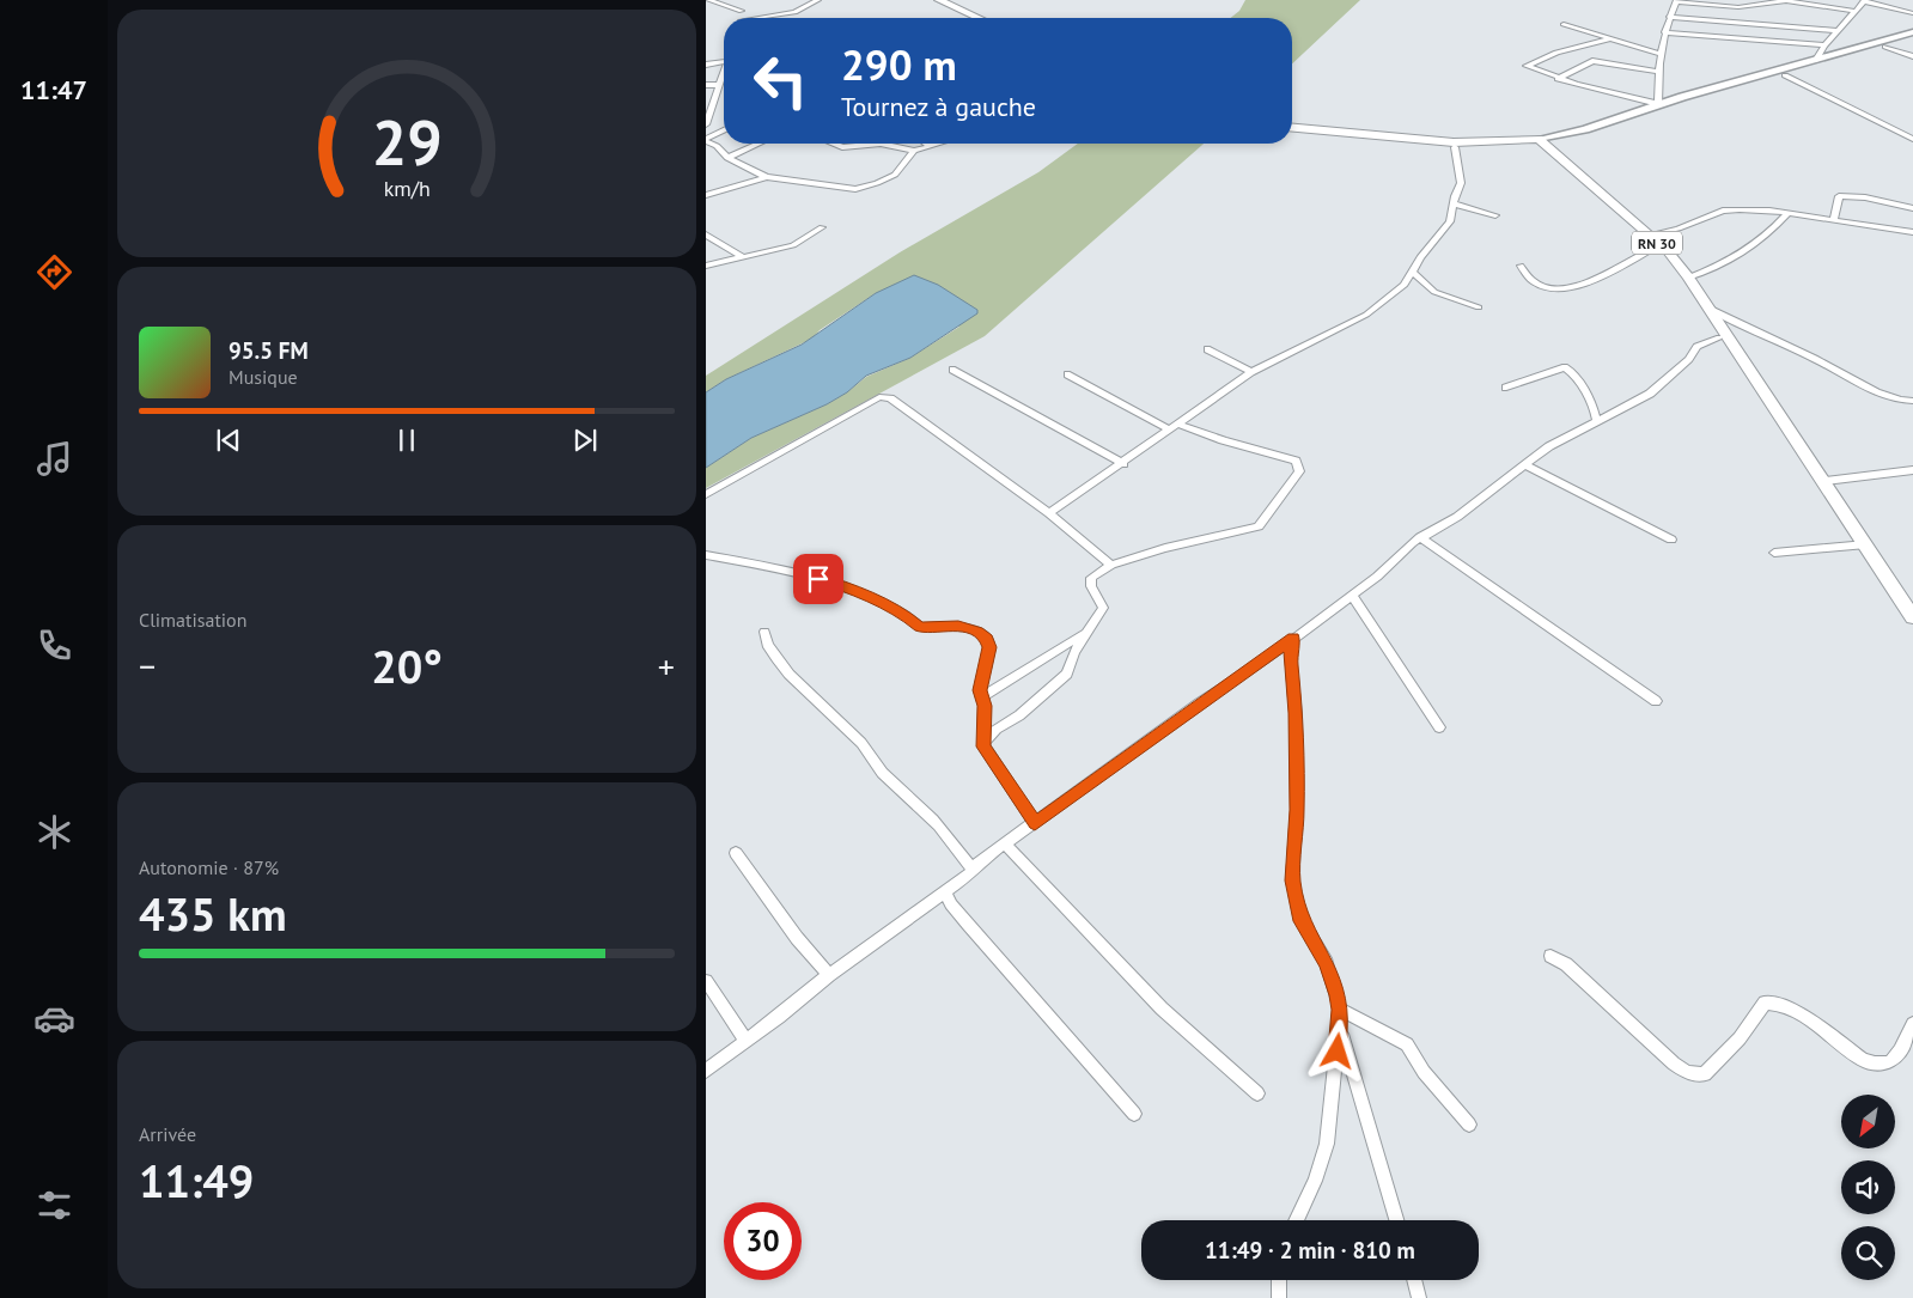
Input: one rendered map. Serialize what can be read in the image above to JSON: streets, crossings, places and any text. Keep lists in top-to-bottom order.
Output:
{
  "streets": {
    "main road": ["RN 30"]
  },
  "north": "bottom left",
  "page": {
    "tabs": "11:47",
    "turn": ["290 m", "Tournez à gauche"],
    "song": ["95.5 FM", "Musique"],
    "tile": [
      "Climatisation",
      ["Autonomie · 87%", "435 km"],
      ["Arrivée", "11:49"]
    ],
    "heat": ["−", "20°", "+"],
    "limit": "30",
    "trip": "11:49 · 2 min · 810 m",
    "gauge": ["29", "km/h"]
  }
}
